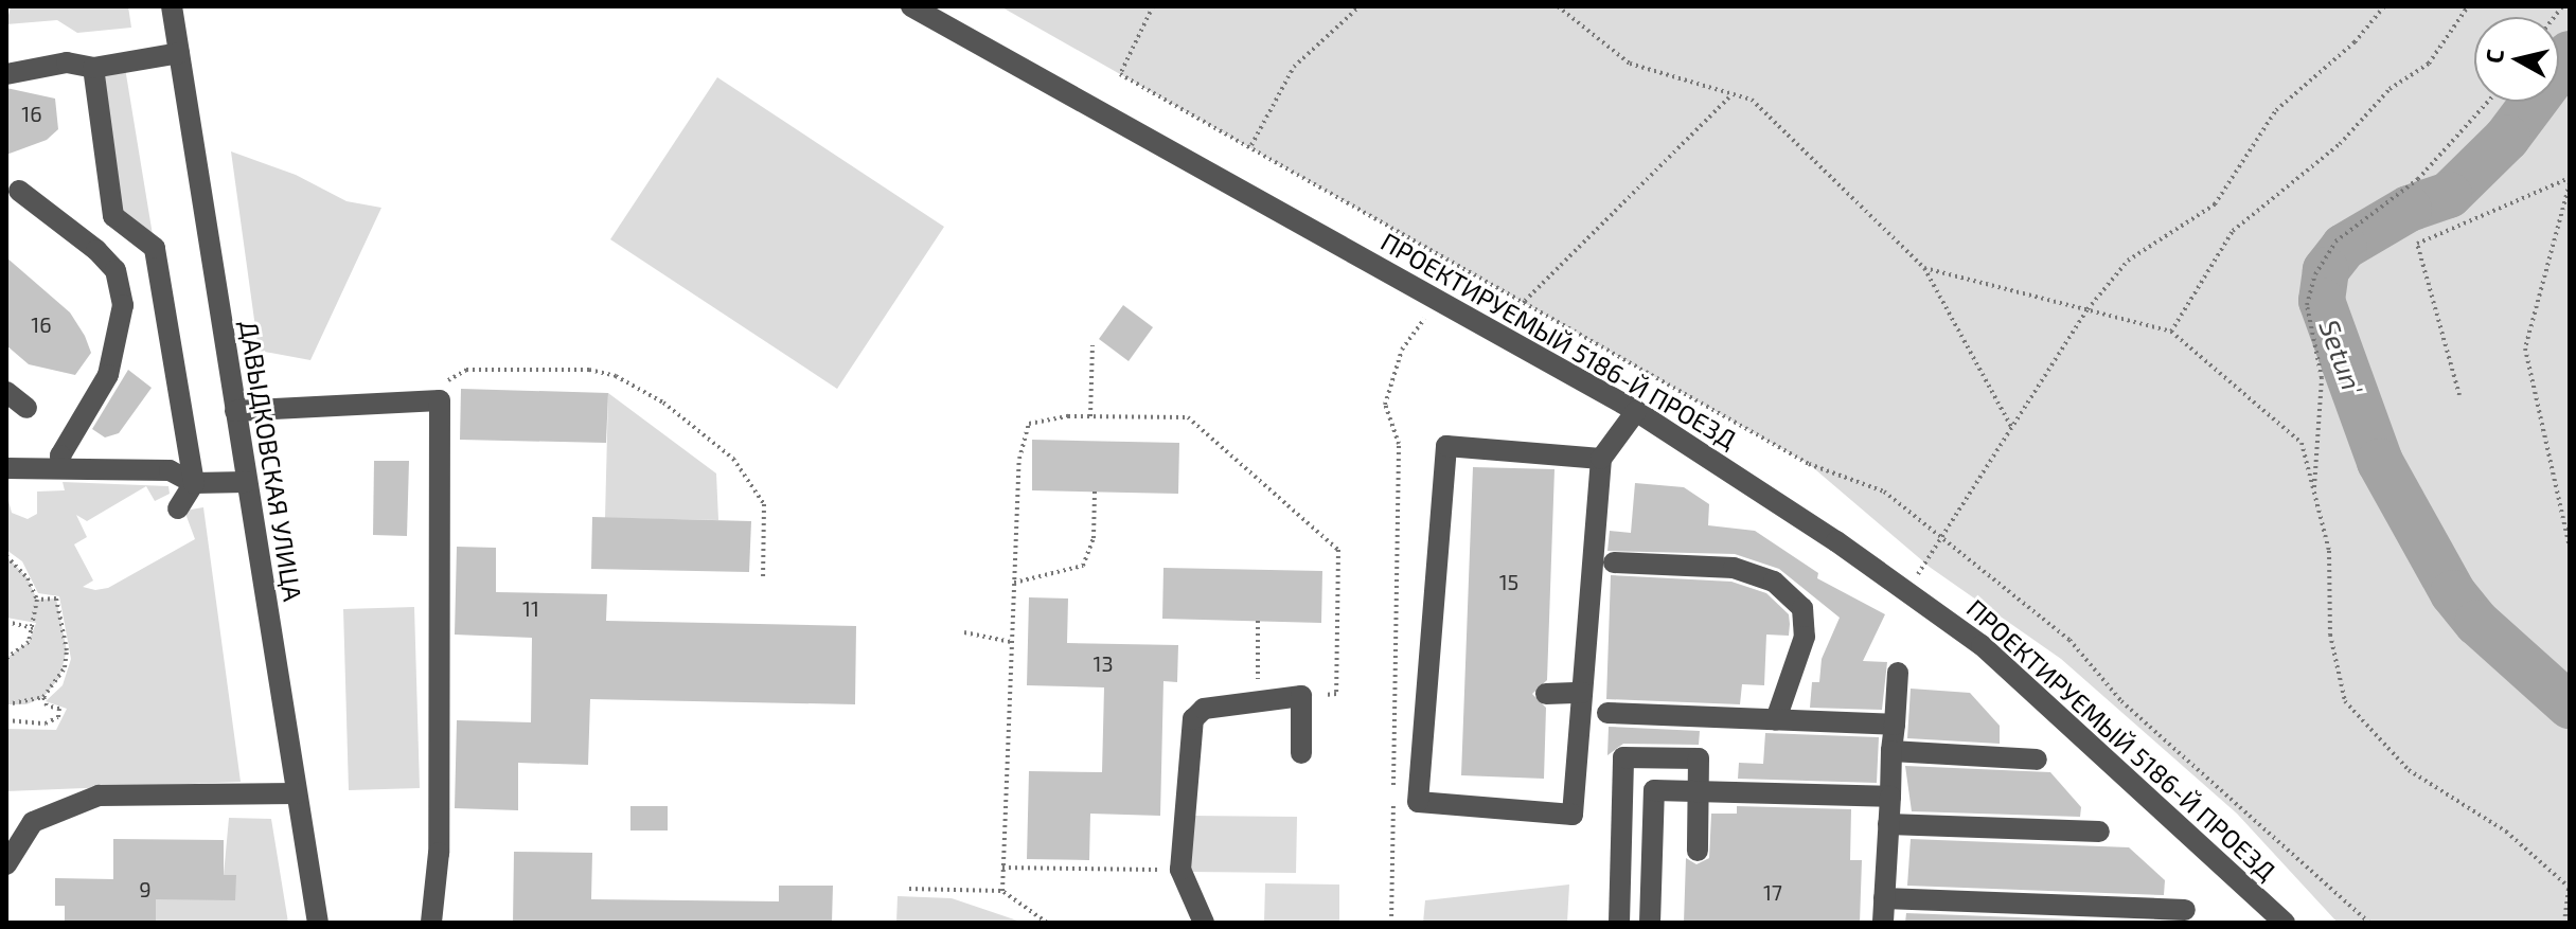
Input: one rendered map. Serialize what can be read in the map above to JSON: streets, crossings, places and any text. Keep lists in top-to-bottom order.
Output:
{
  "streets": {
    "street": ["ПРОЕКТИРУЕМЫЙ 5186-Й ПРОЕЗД", "ДАВЫДКОВСКАЯ УЛИЦА"]
  },
  "water": ["Setun'"],
  "house_numbers": [
    "16",
    "16",
    "15",
    "11",
    "13",
    "9",
    "17"
  ],
  "north": "left"
}
